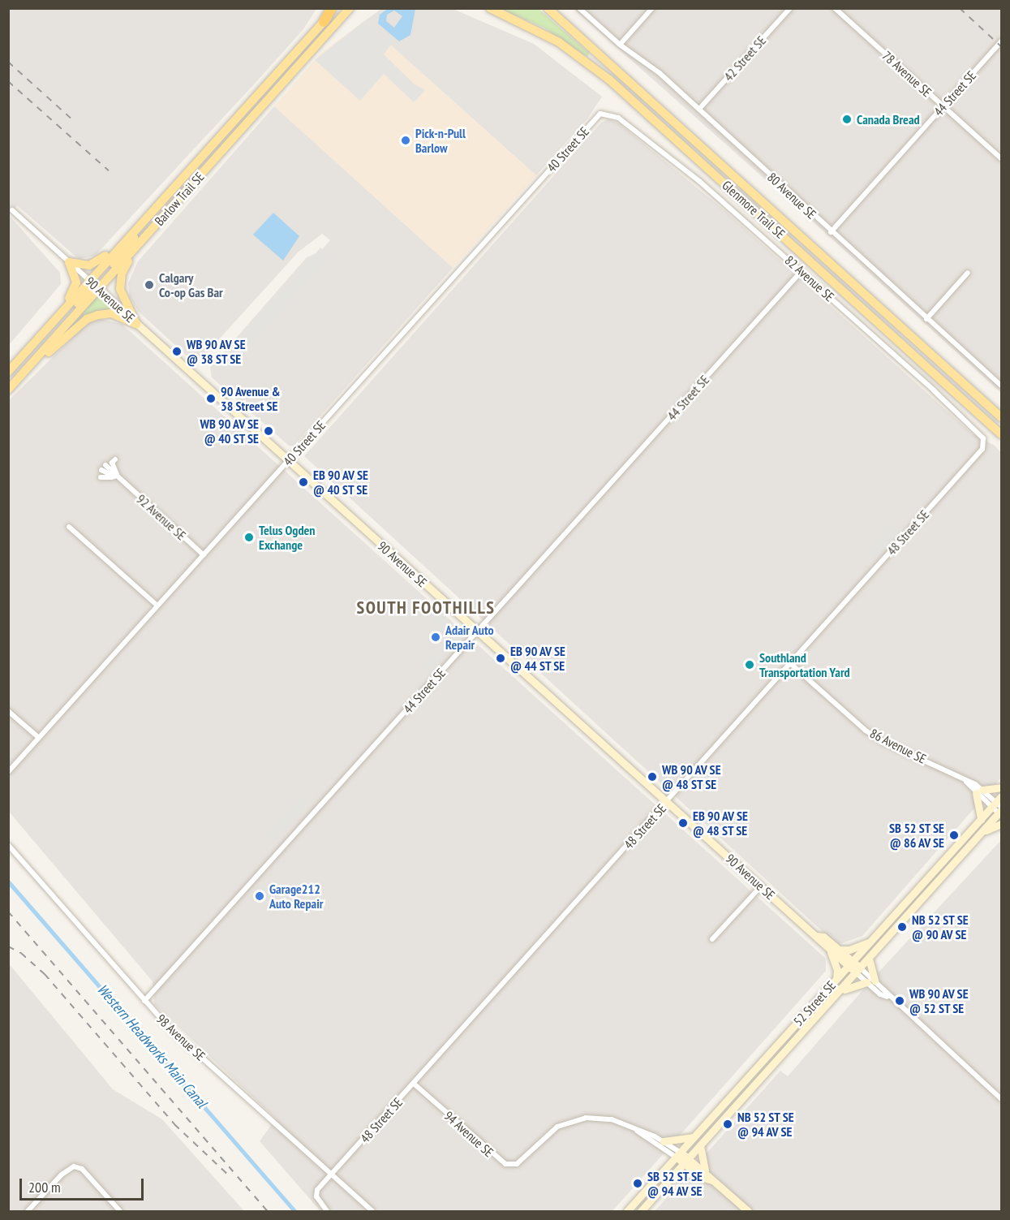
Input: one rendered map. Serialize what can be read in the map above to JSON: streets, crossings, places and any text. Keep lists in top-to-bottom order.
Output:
{
  "streets": {
    "main road": [
      "Barlow Trail SE",
      "Glenmore Trail SE",
      "90 Avenue SE",
      "52 Street SE",
      "94 Avenue SE"
    ],
    "street": [
      "42 Street SE",
      "78 Avenue SE",
      "44 Street SE",
      "40 Street SE",
      "80 Avenue SE",
      "82 Avenue SE",
      "92 Avenue SE",
      "48 Street SE",
      "86 Avenue SE",
      "98 Avenue SE"
    ]
  },
  "crossings": [
    ["42 Street SE", "80 Avenue SE"],
    ["78 Avenue SE", "44 Street SE"],
    ["44 Street SE", "80 Avenue SE"],
    ["44 Street SE", "82 Avenue SE"],
    ["44 Street SE", "90 Avenue SE"],
    ["44 Street SE", "98 Avenue SE"],
    ["40 Street SE", "82 Avenue SE"],
    ["40 Street SE", "90 Avenue SE"],
    ["40 Street SE", "92 Avenue SE"],
    ["Barlow Trail SE", "90 Avenue SE"],
    ["82 Avenue SE", "48 Street SE"],
    ["90 Avenue SE", "48 Street SE"],
    ["90 Avenue SE", "52 Street SE"],
    ["48 Street SE", "86 Avenue SE"],
    ["48 Street SE", "98 Avenue SE"],
    ["48 Street SE", "94 Avenue SE"],
    ["86 Avenue SE", "52 Street SE"],
    ["52 Street SE", "94 Avenue SE"]
  ],
  "districts": ["SOUTH FOOTHILLS"],
  "water": ["Western Headworks Main Canal"],
  "places": [
    "Canada Bread",
    "Pick-n-Pull Barlow",
    "Calgary Co-op Gas Bar",
    "WB 90 AV SE @ 38 ST SE",
    "90 Avenue & 38 Street SE",
    "WB 90 AV SE @ 40 ST SE",
    "EB 90 AV SE @ 40 ST SE",
    "Telus Ogden Exchange",
    "Adair Auto Repair",
    "EB 90 AV SE @ 44 ST SE",
    "Southland Transportation Yard",
    "WB 90 AV SE @ 48 ST SE",
    "EB 90 AV SE @ 48 ST SE",
    "SB 52 ST SE @ 86 AV SE",
    "Garage212 Auto Repair",
    "NB 52 ST SE @ 90 AV SE",
    "WB 90 AV SE @ 52 ST SE",
    "NB 52 ST SE @ 94 AV SE",
    "SB 52 ST SE @ 94 AV SE"
  ],
  "scale_bar": "200 m"
}
